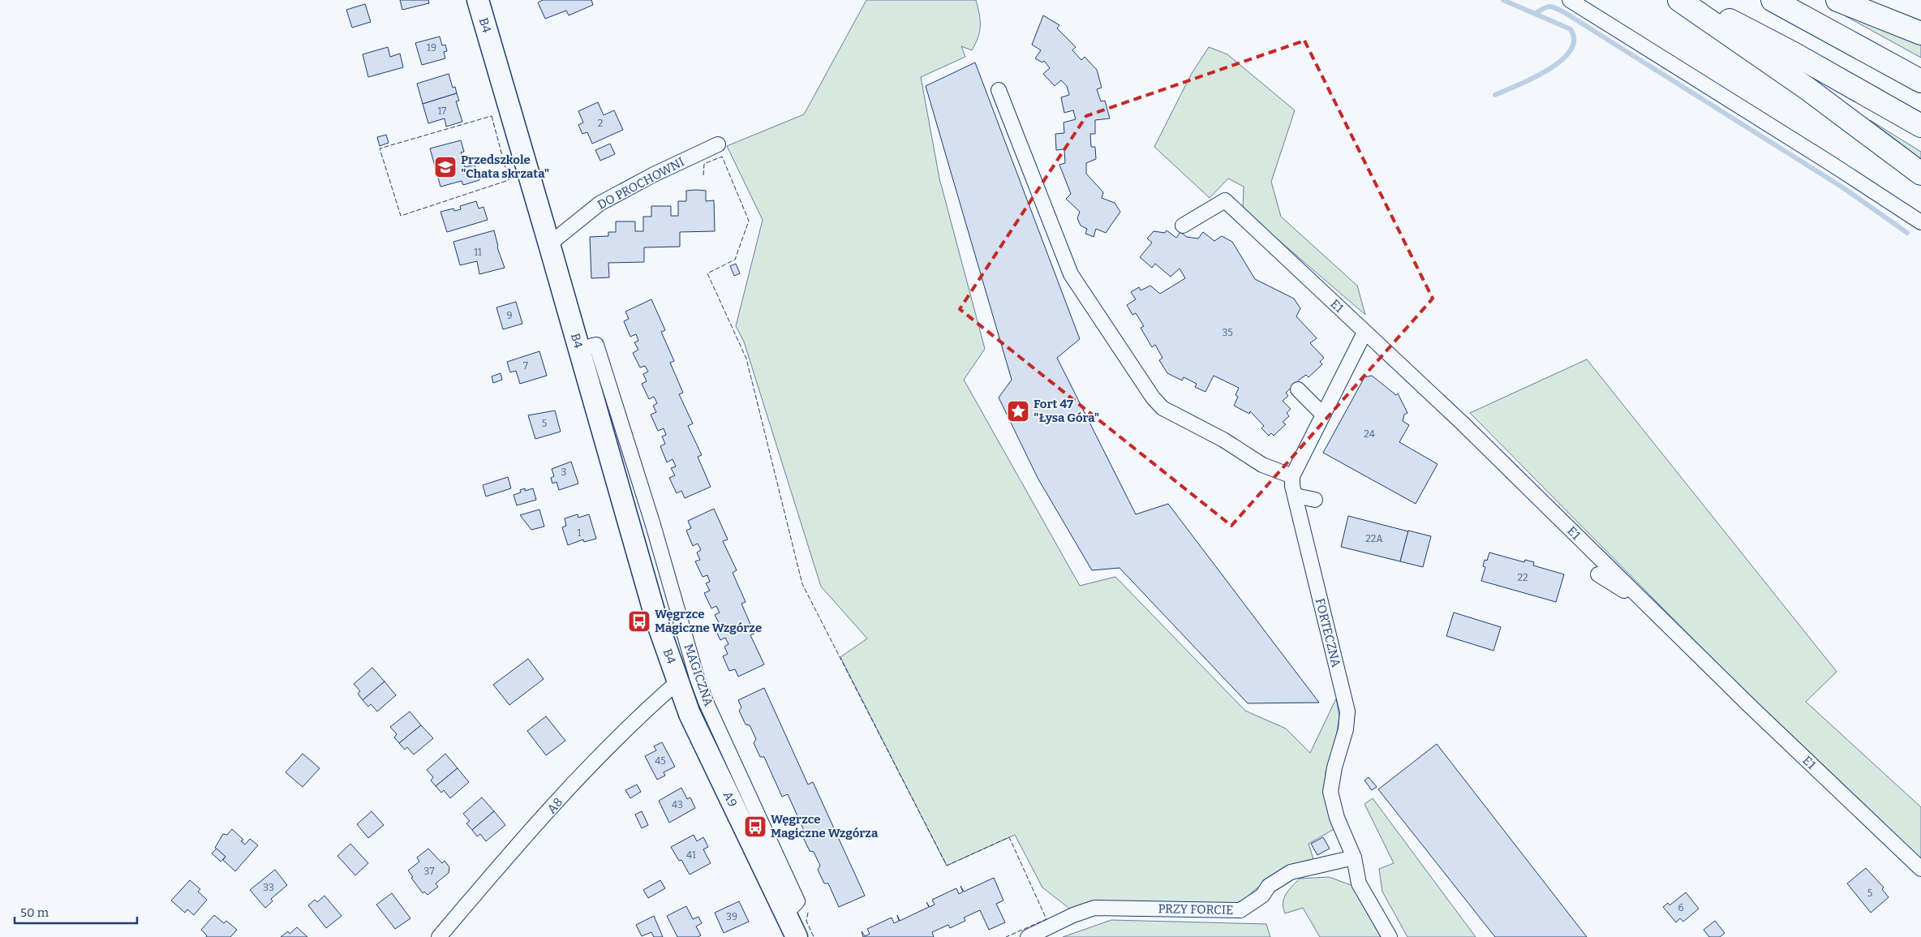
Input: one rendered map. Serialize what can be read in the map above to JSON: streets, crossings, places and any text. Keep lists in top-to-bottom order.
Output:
{
  "streets": {
    "street": [
      "B4",
      "DO PROCHOWNI",
      "E1",
      "FORTECZNA",
      "MAGICZNA",
      "A9",
      "A8",
      "PRZY FORCIE"
    ]
  },
  "crossings": [
    ["B4", "DO PROCHOWNI"],
    ["B4", "MAGICZNA"],
    ["B4", "A9"],
    ["B4", "A8"],
    ["FORTECZNA", "PRZY FORCIE"],
    ["MAGICZNA", "A9"],
    ["A9", "A8"]
  ],
  "places": {
    "school or university": ["Przedszkole \"Chata skrzata\""],
    "place": ["Fort 47 \"Łysa Góra\""],
    "bus stop": ["Węgrzce Magiczne Wzgórze", "Węgrzce Magiczne Wzgórza"]
  },
  "house_numbers": [
    "19",
    "17",
    "2",
    "11",
    "9",
    "35",
    "7",
    "5",
    "24",
    "3",
    "1",
    "22A",
    "22",
    "45",
    "43",
    "41",
    "37",
    "33",
    "5",
    "6",
    "39"
  ],
  "scale_bar": "50 m"
}
